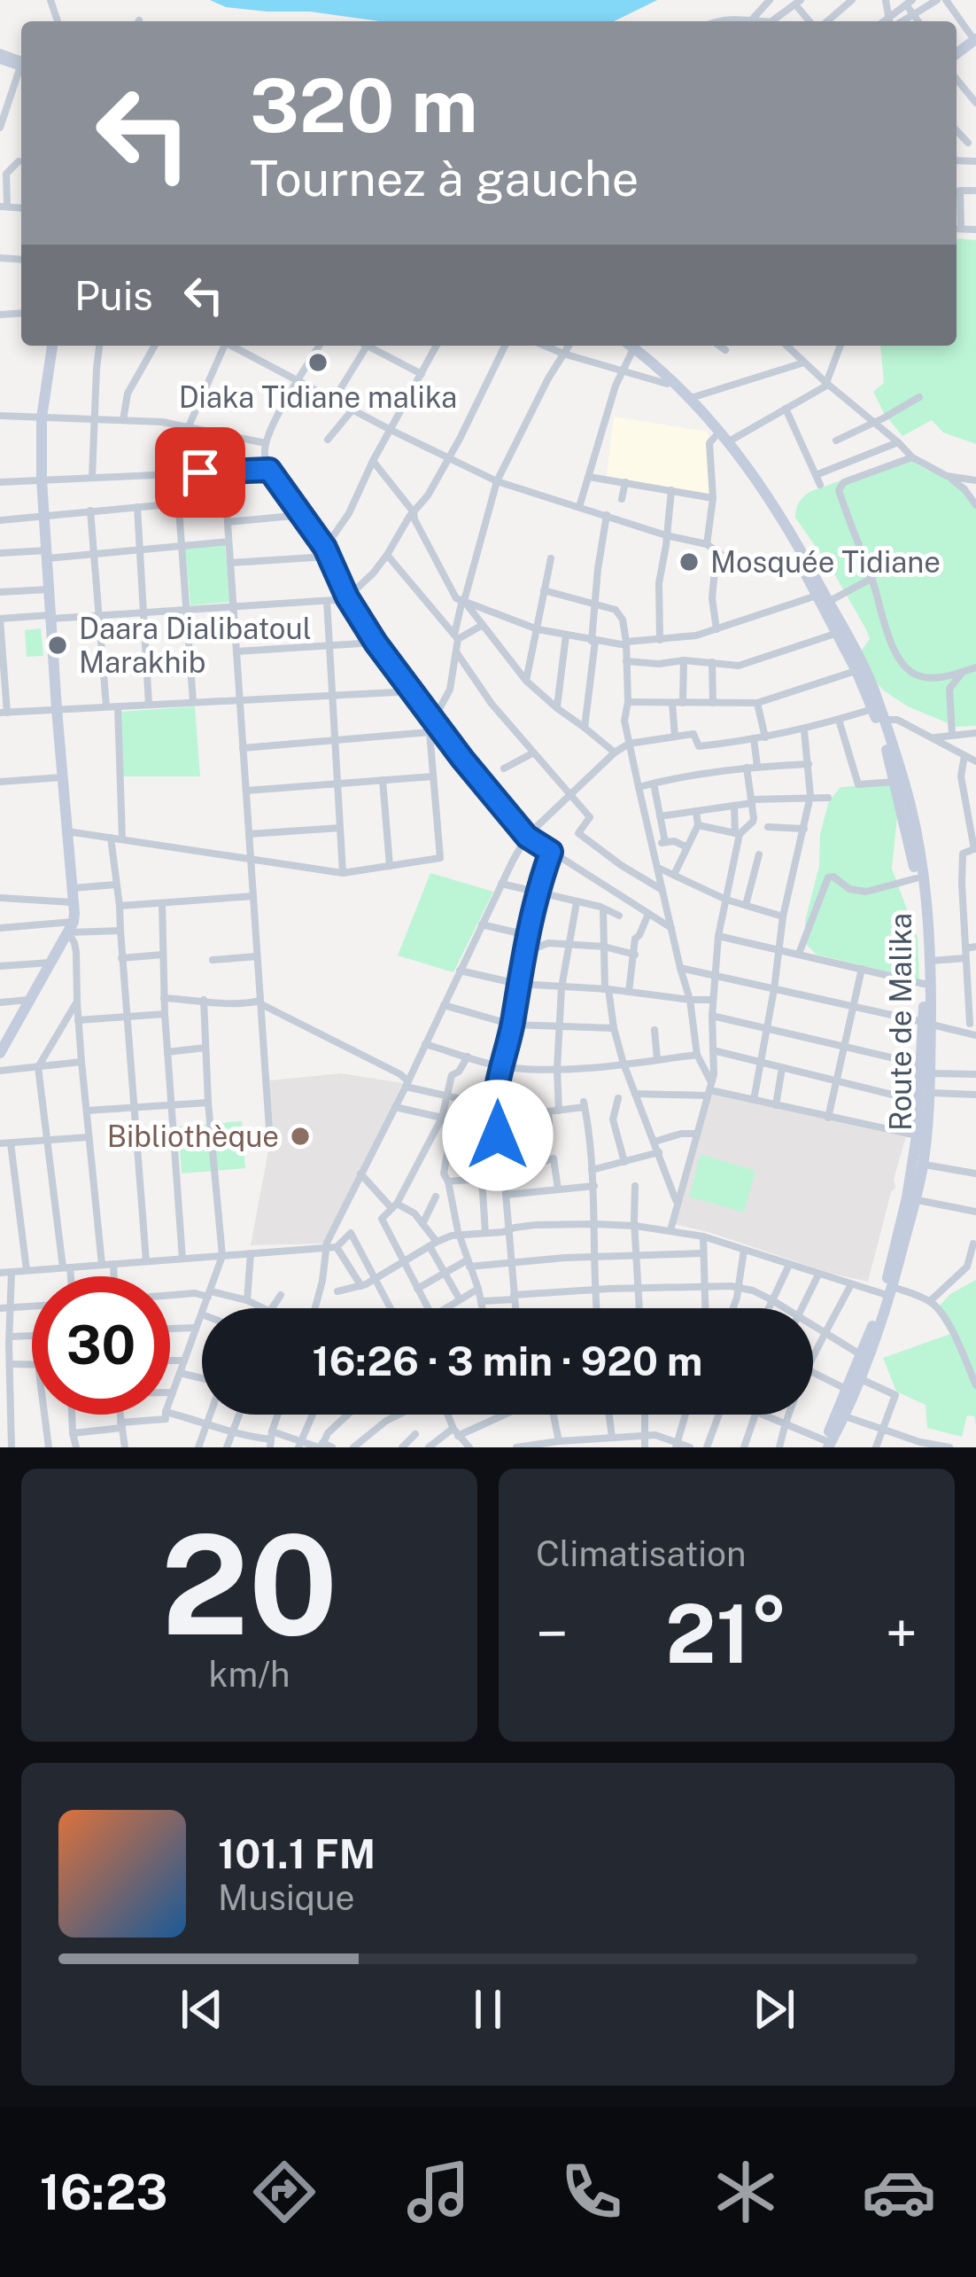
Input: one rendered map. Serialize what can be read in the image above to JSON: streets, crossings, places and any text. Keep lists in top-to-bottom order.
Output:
{
  "streets": {
    "main road": ["Route de Malika"]
  },
  "places": [
    "Diaka Tidiane malika",
    "Mosquée Tidiane",
    "Daara Dialibatoul Marakhib",
    "Bibliothèque"
  ],
  "page": {
    "turn": ["320 m", "Tournez à gauche"],
    "then": "Puis",
    "limit": "30",
    "trip": "16:26 · 3 min · 920 m",
    "tile": [
      ["20", "km/h"],
      "Climatisation"
    ],
    "heat": ["−", "21°", "+"],
    "song": ["101.1 FM", "Musique"],
    "tabs": "16:23"
  }
}
